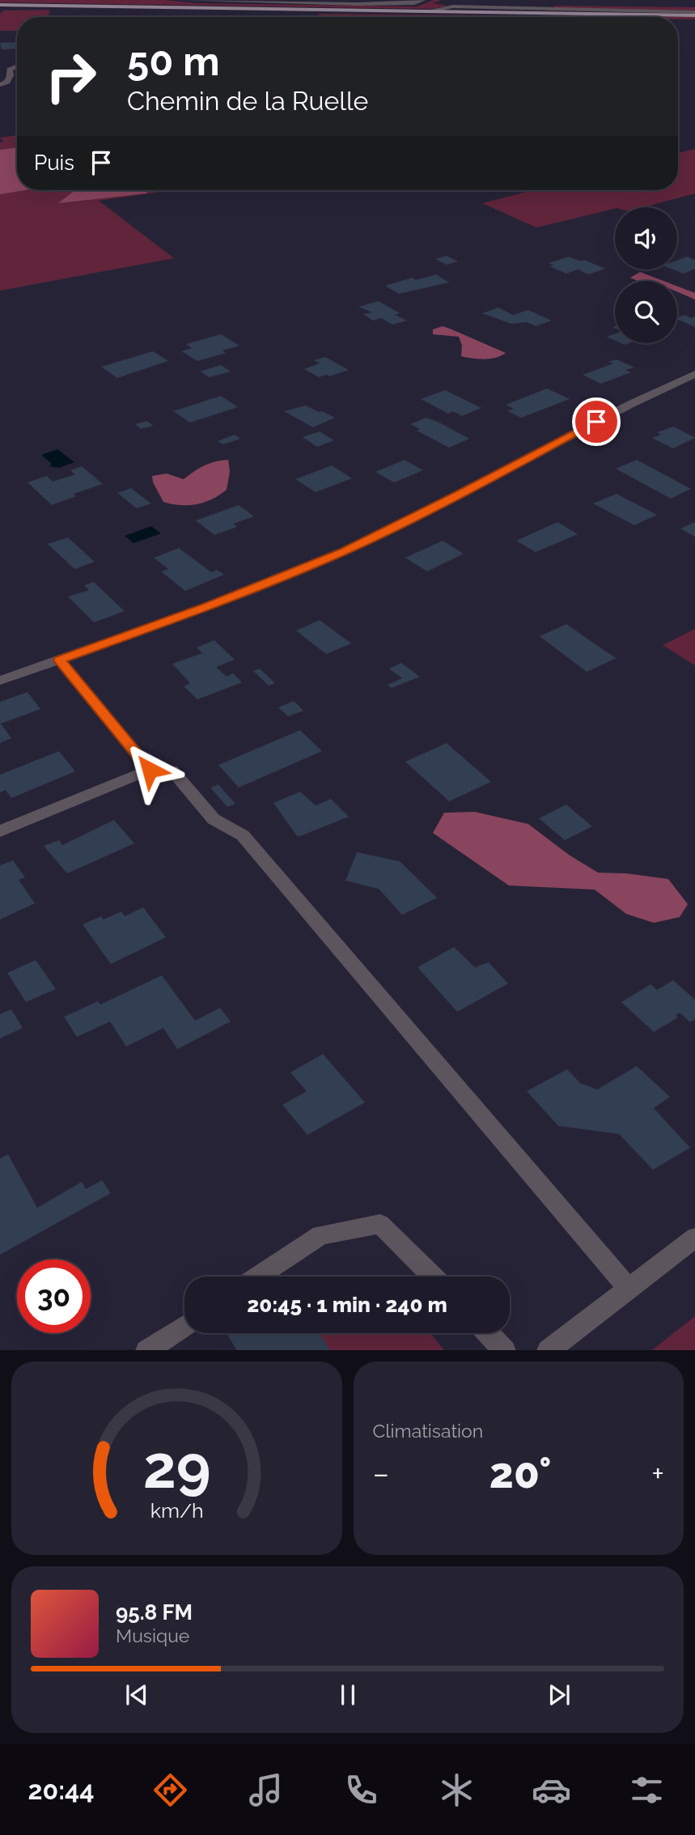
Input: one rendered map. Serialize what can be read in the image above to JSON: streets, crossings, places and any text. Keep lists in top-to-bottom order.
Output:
{
  "page": {
    "turn": ["50 m", "Chemin de la Ruelle"],
    "then": "Puis",
    "limit": "30",
    "trip": "20:45 · 1 min · 240 m",
    "tile": "Climatisation",
    "heat": ["−", "20°", "+"],
    "song": ["95.8 FM", "Musique"],
    "tabs": "20:44",
    "gauge": ["29", "km/h"]
  }
}
